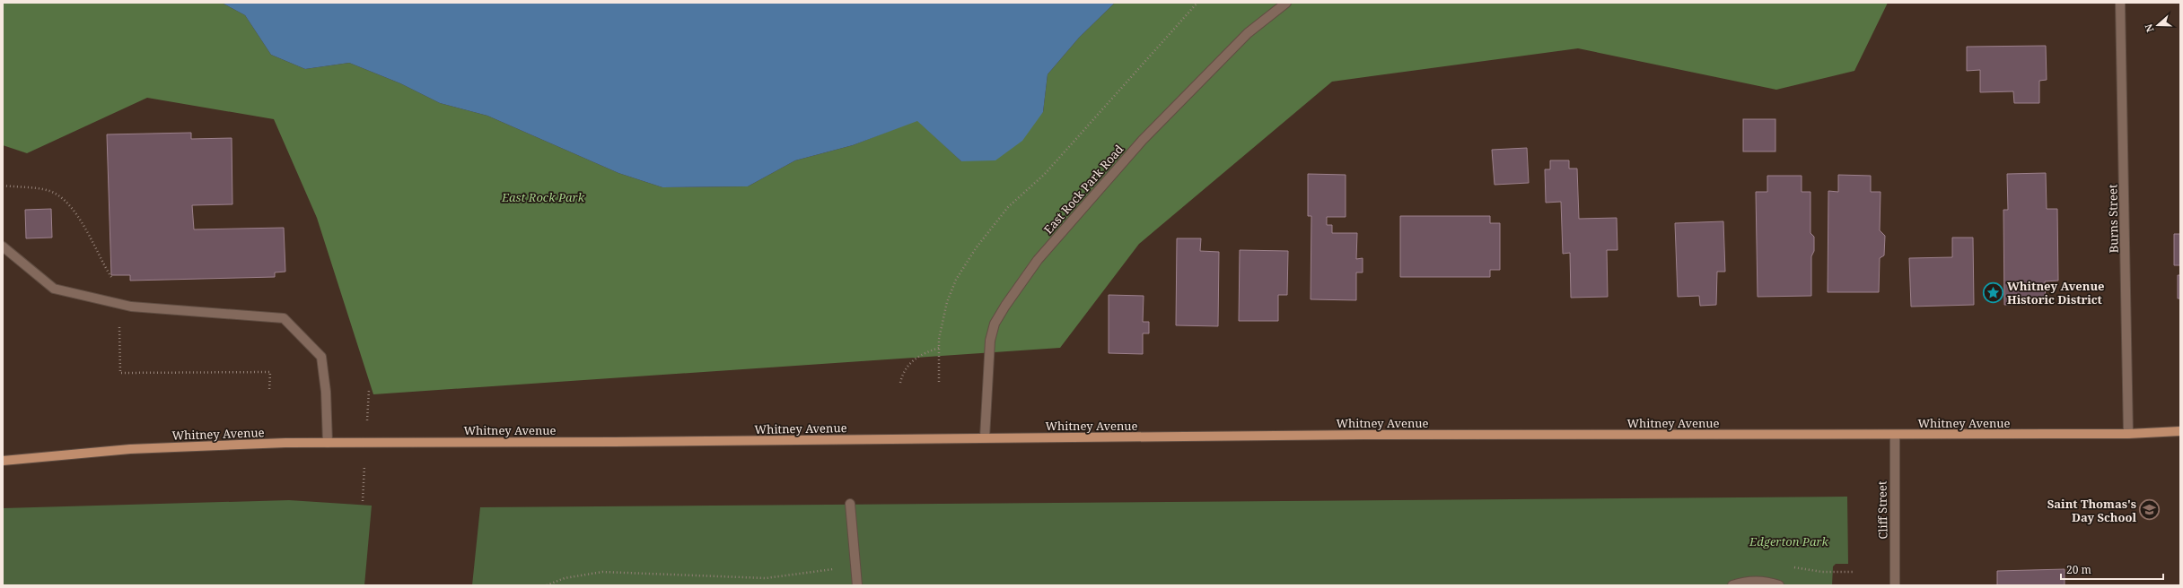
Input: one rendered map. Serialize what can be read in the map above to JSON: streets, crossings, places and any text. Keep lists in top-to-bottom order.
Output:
{
  "streets": {
    "main road": ["Whitney Avenue"],
    "street": ["East Rock Park Road", "Burns Street", "Cliff Street"]
  },
  "crossings": [
    ["East Rock Park Road", "Whitney Avenue"],
    ["Burns Street", "Whitney Avenue"],
    ["Whitney Avenue", "Cliff Street"]
  ],
  "parks": ["East Rock Park", "Edgerton Park"],
  "places": {
    "place": ["Whitney Avenue Historic District"],
    "school or university": ["Saint Thomas's Day School"]
  },
  "scale_bar": "20 m",
  "north": "left"
}
